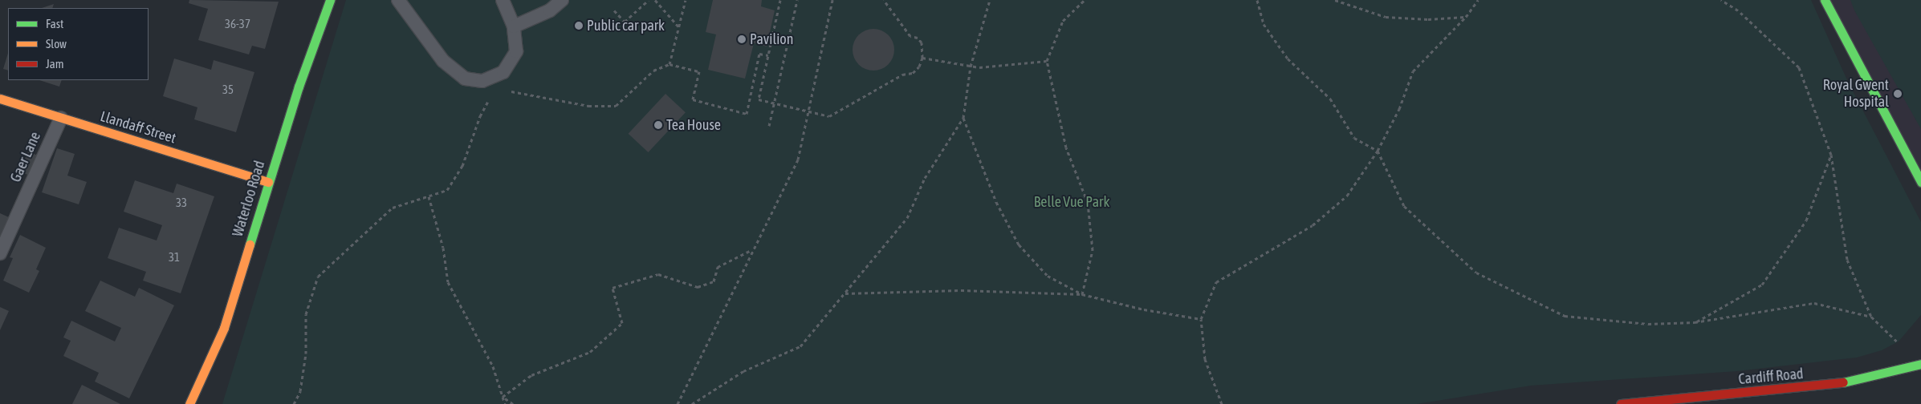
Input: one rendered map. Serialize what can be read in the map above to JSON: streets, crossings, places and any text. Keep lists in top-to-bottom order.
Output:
{
  "streets": {
    "main road": ["Llandaff Street", "Waterloo Road", "Cardiff Road"],
    "lane": ["Gaer Lane"]
  },
  "crossings": [
    ["Llandaff Street", "Gaer Lane"],
    ["Llandaff Street", "Waterloo Road"]
  ],
  "parks": ["Belle Vue Park"],
  "places": [
    "Public car park",
    "Pavilion",
    "Royal Gwent Hospital",
    "Tea House"
  ],
  "house_numbers": [
    "36-37",
    "35",
    "33",
    "31"
  ],
  "legend": ["Fast", "Slow", "Jam"]
}
